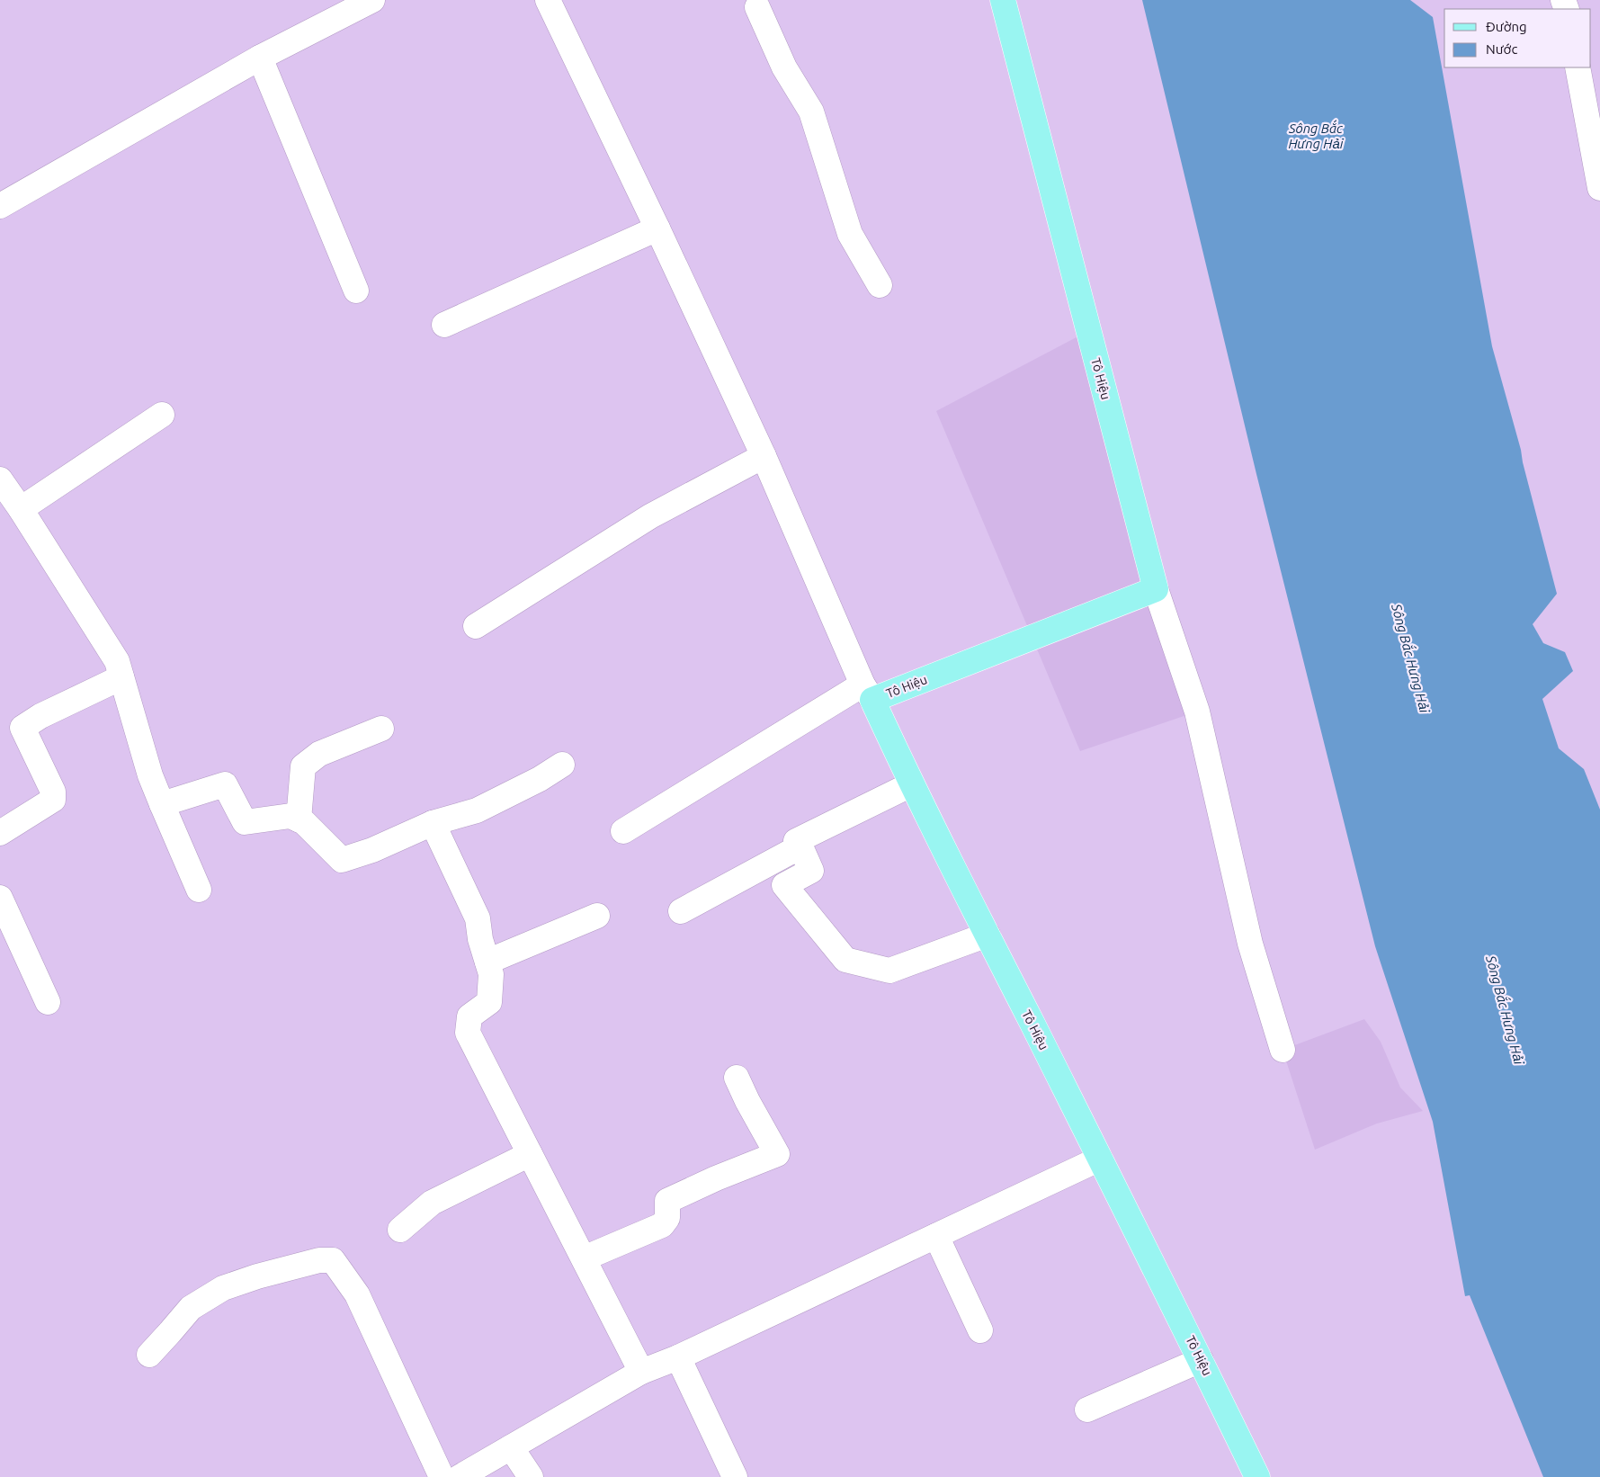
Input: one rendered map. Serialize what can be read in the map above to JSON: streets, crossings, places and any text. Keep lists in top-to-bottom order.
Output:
{
  "streets": {
    "main road": ["Tô Hiệu"]
  },
  "water": ["Sông Bắc Hưng Hải"],
  "legend": ["Đường", "Nước"]
}
